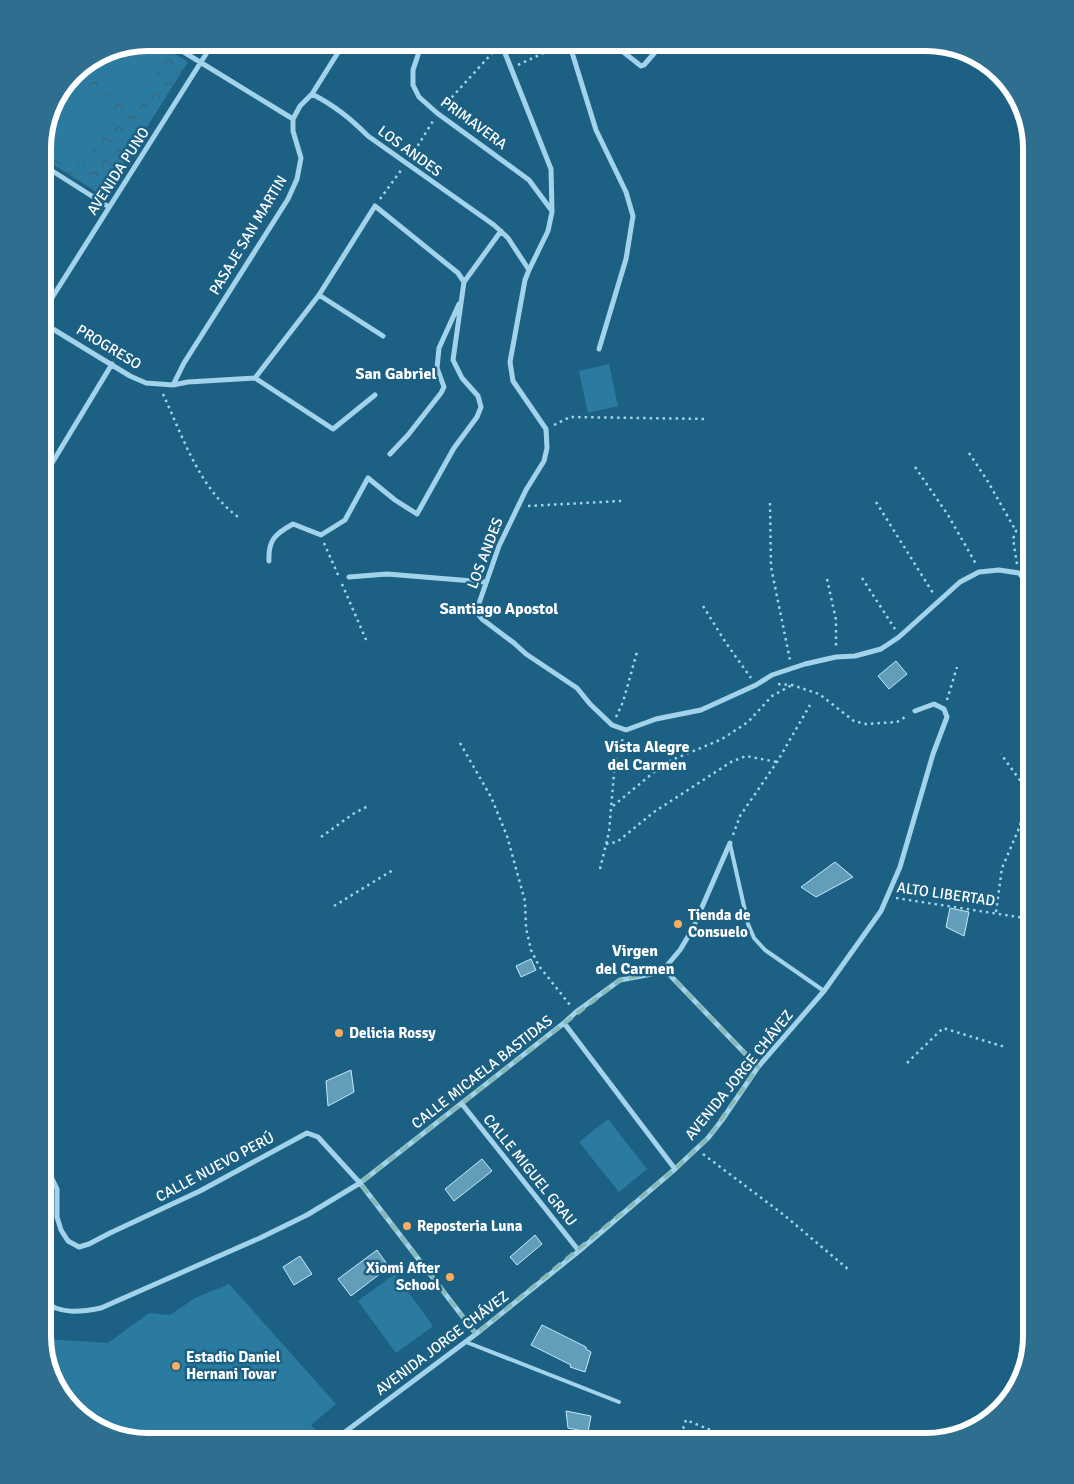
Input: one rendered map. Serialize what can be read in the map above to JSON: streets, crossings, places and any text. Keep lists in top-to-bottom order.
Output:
{
  "streets": {
    "street": [
      "PRIMAVERA",
      "LOS ANDES",
      "AVENIDA PUNO",
      "PASAJE SAN MARTIN",
      "PROGRESO",
      "CALLE MICAELA BASTIDAS",
      "AVENIDA JORGE CHÁVEZ",
      "CALLE NUEVO PERÚ",
      "CALLE MIGUEL GRAU"
    ],
    "path": ["ALTO LIBERTAD"]
  },
  "crossings": [
    ["PASAJE SAN MARTIN", "PROGRESO"],
    ["ALTO LIBERTAD", "AVENIDA JORGE CHÁVEZ"],
    ["CALLE MICAELA BASTIDAS", "CALLE NUEVO PERÚ"],
    ["CALLE MICAELA BASTIDAS", "CALLE MIGUEL GRAU"],
    ["AVENIDA JORGE CHÁVEZ", "CALLE NUEVO PERÚ"],
    ["AVENIDA JORGE CHÁVEZ", "CALLE MIGUEL GRAU"]
  ],
  "districts": [
    "San Gabriel",
    "Santiago Apostol",
    "Vista Alegre del Carmen",
    "Virgen del Carmen"
  ],
  "places": [
    "Tienda de Consuelo",
    "Delicia Rossy",
    "Reposteria Luna",
    "Xiomi After School",
    "Estadio Daniel Hernani Tovar"
  ]
}
